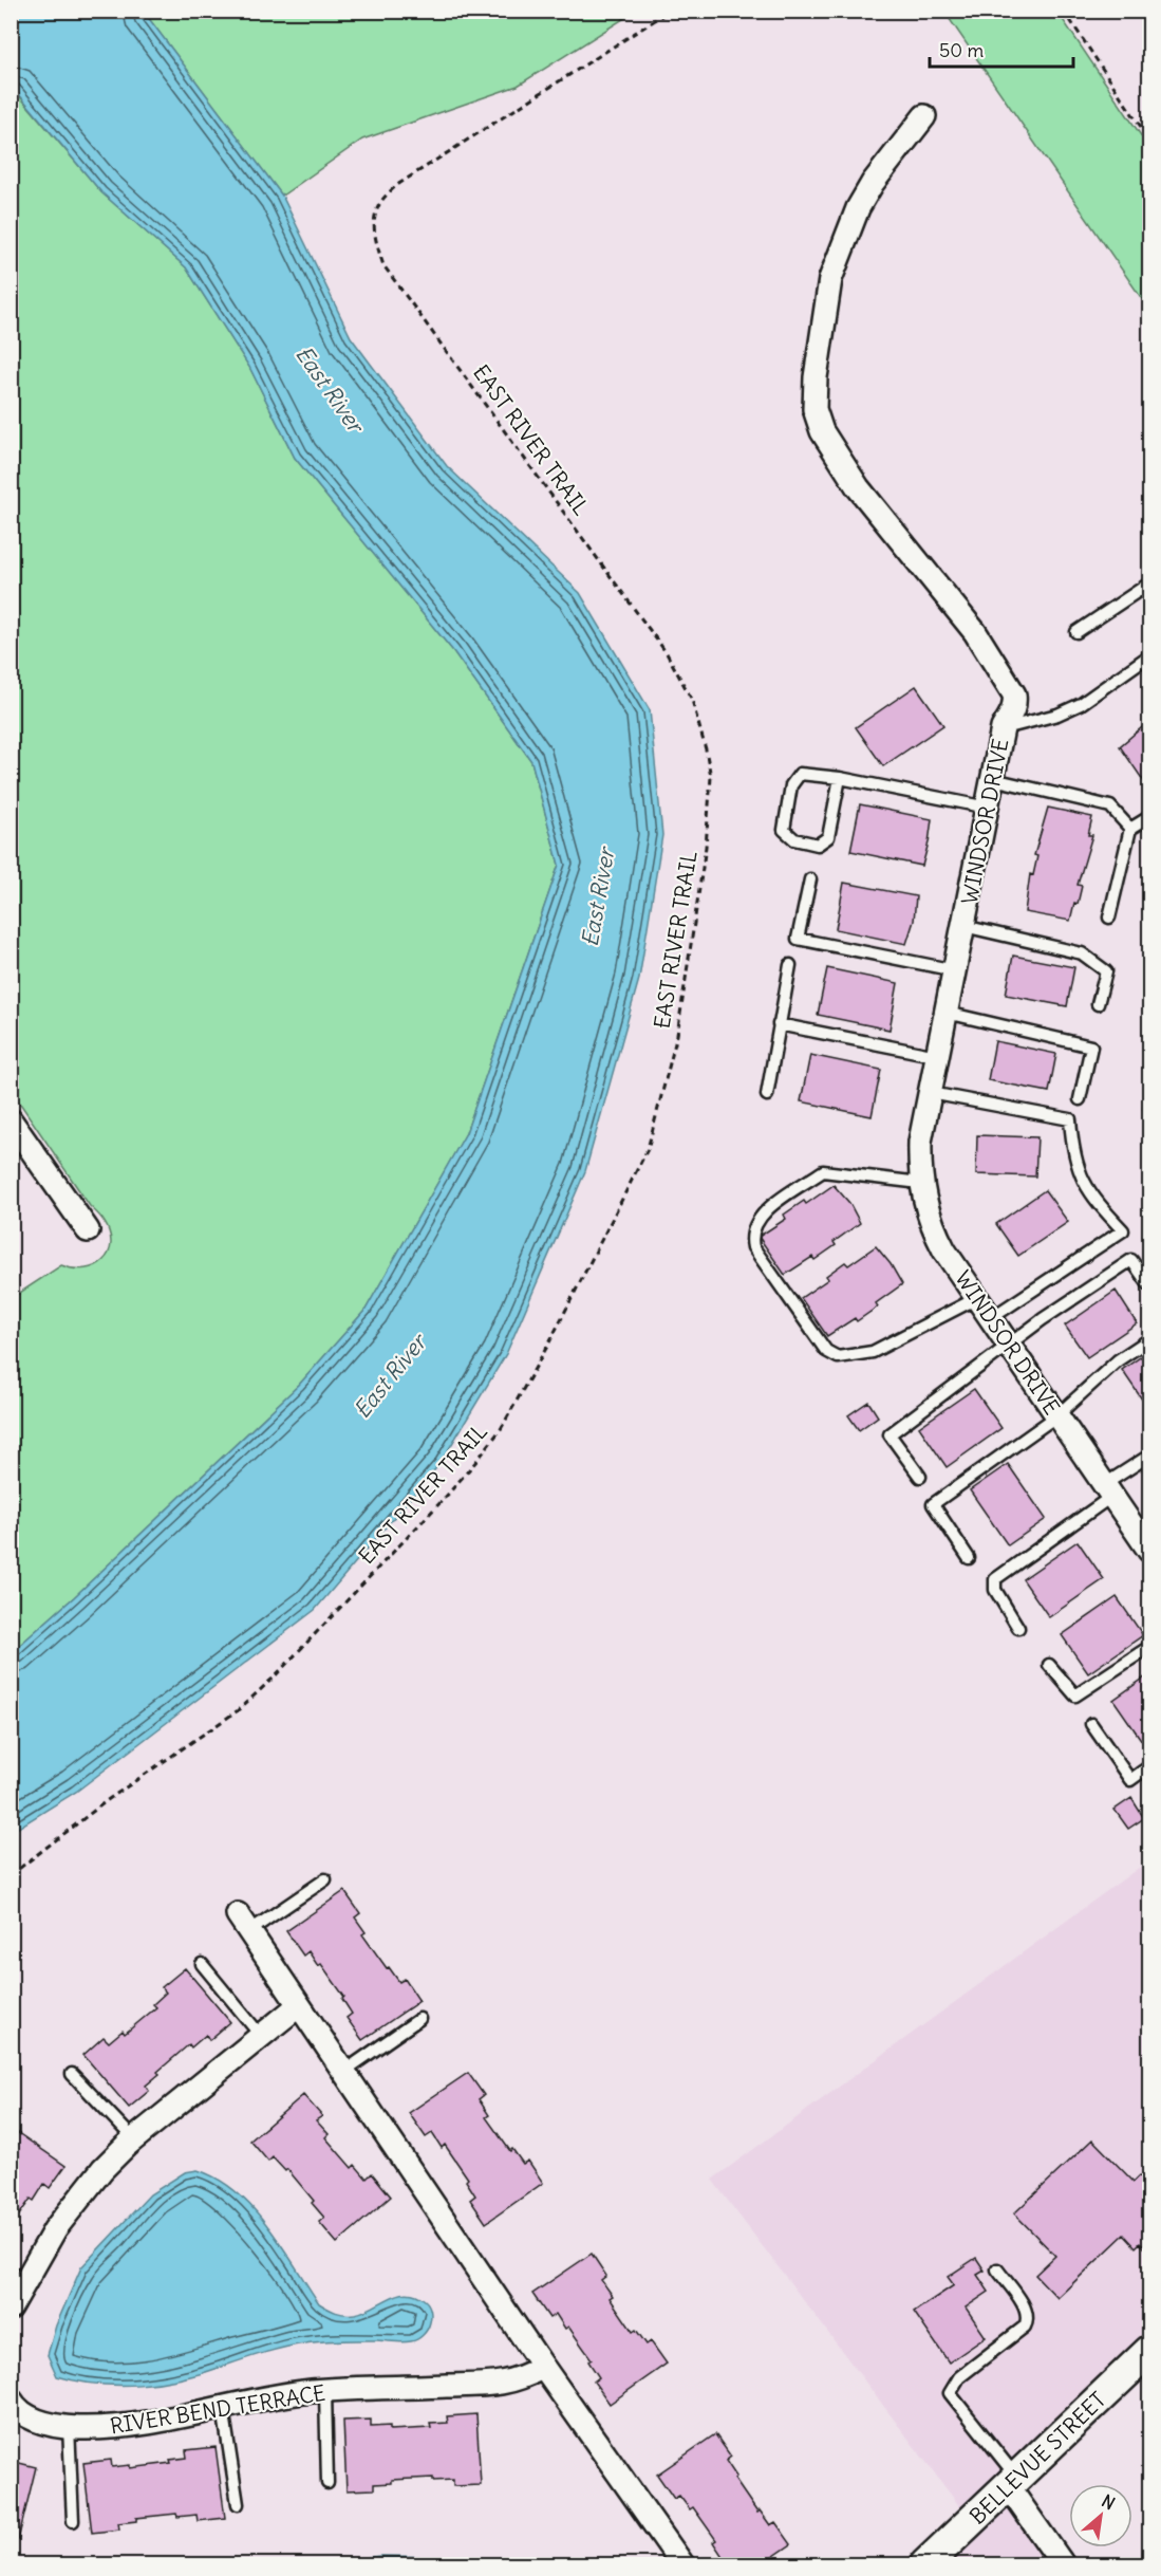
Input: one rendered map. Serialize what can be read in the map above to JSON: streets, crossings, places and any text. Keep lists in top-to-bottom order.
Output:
{
  "streets": {
    "street": ["WINDSOR DRIVE", "RIVER BEND TERRACE", "BELLEVUE STREET"],
    "path": ["EAST RIVER TRAIL"]
  },
  "water": ["East River"],
  "scale_bar": "50 m",
  "north": "top right"
}
